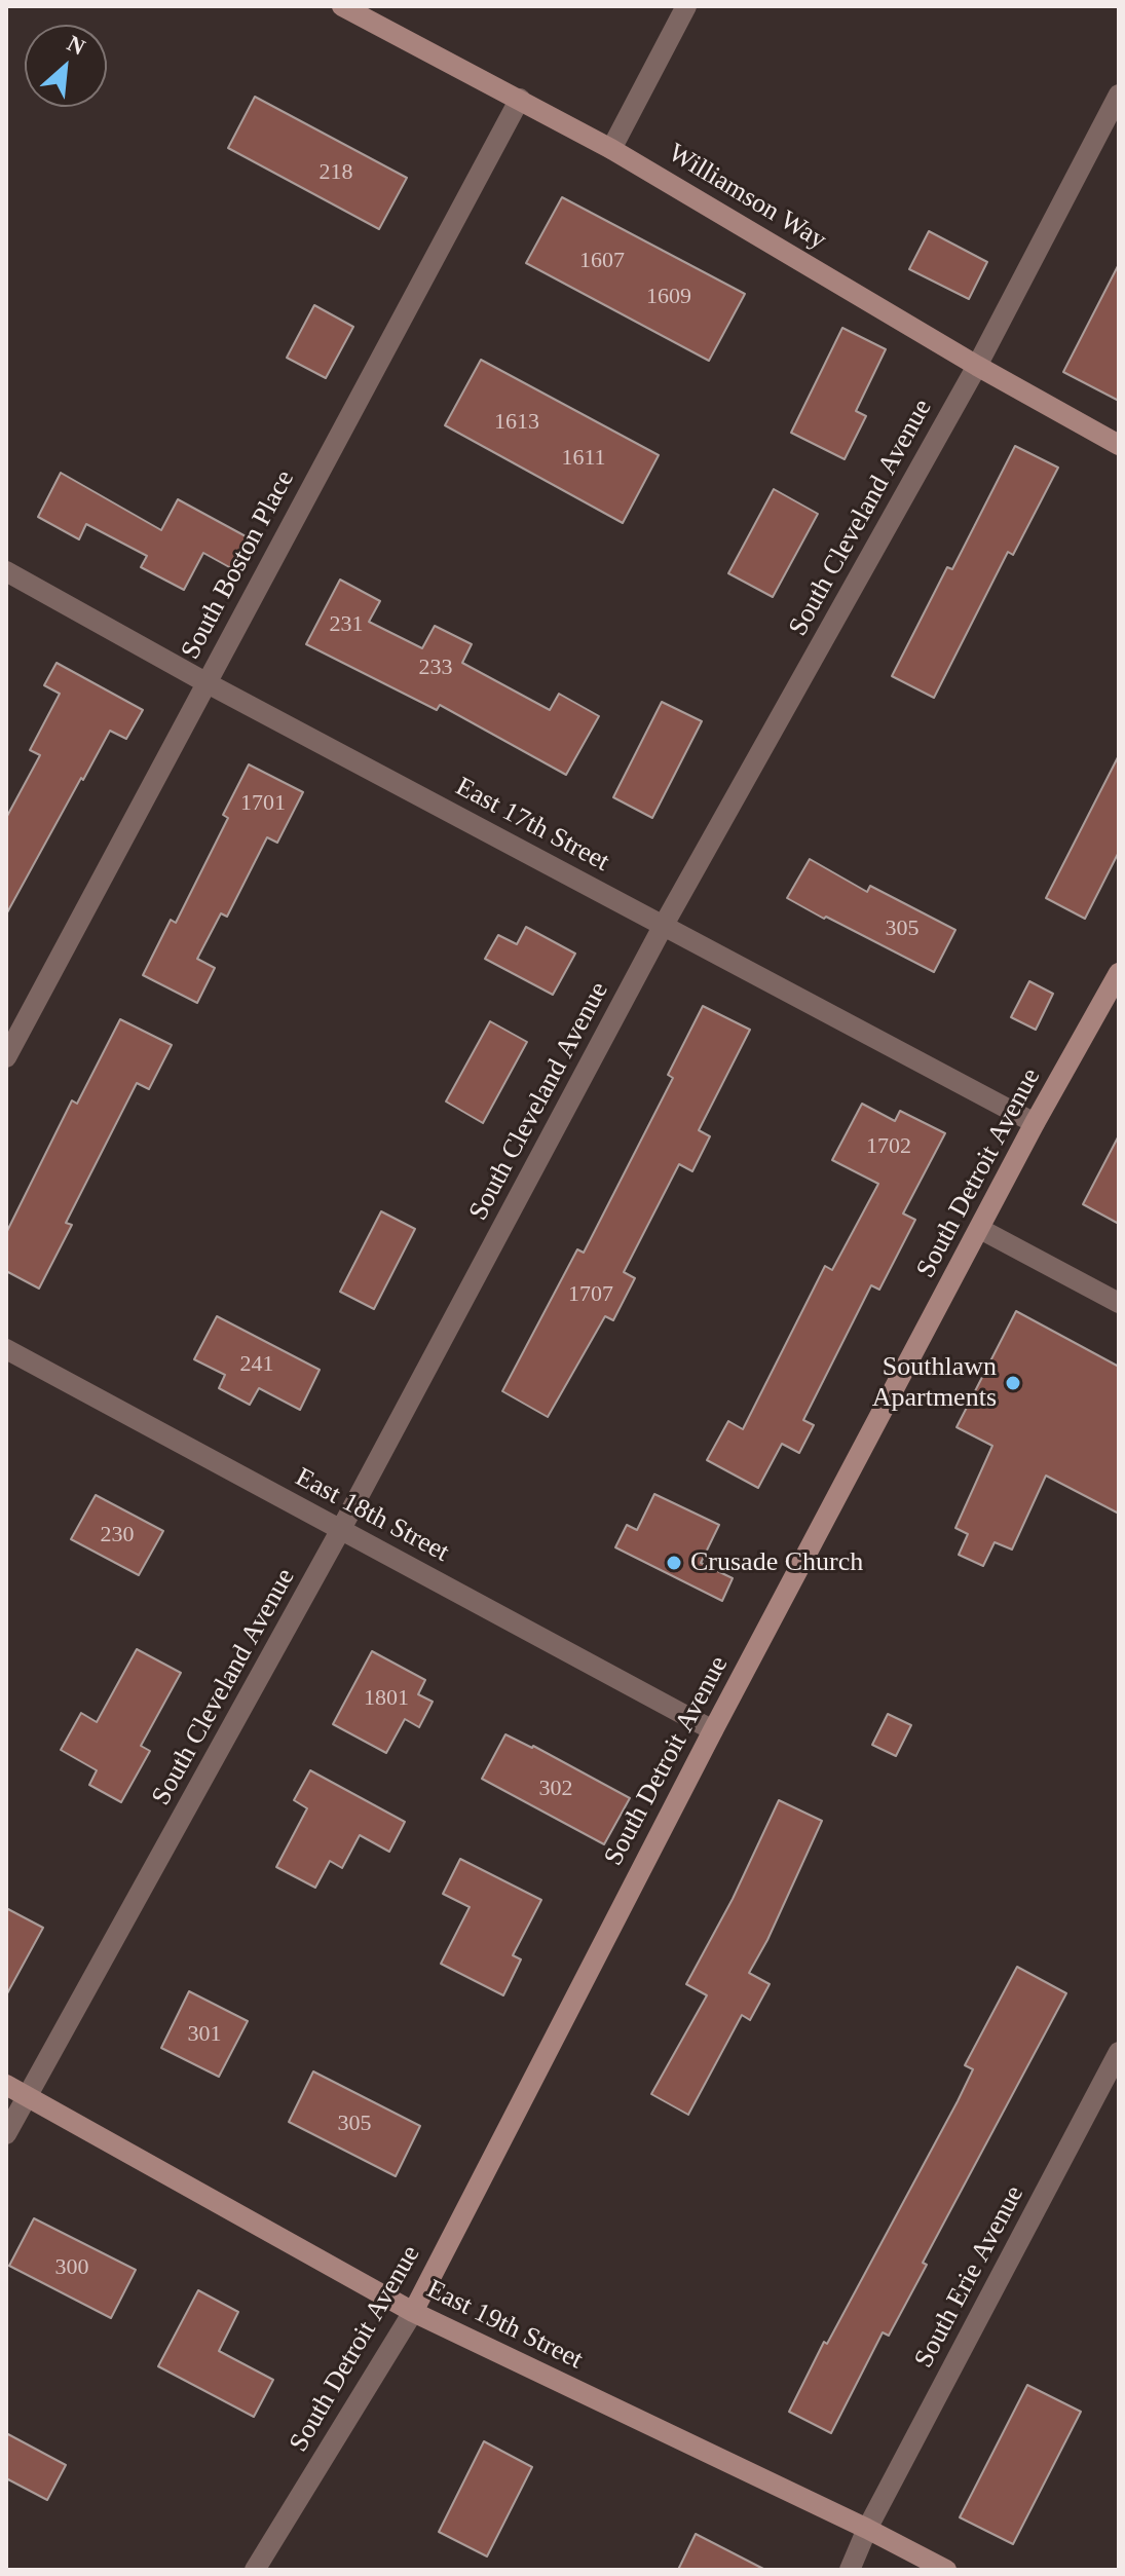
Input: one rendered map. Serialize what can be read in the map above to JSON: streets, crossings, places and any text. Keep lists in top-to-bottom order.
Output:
{
  "streets": {
    "street": [
      "Williamson Way",
      "South Cleveland Avenue",
      "South Boston Place",
      "East 17th Street",
      "South Detroit Avenue",
      "East 18th Street",
      "South Erie Avenue",
      "East 19th Street"
    ]
  },
  "crossings": [
    ["Williamson Way", "South Cleveland Avenue"],
    ["Williamson Way", "South Boston Place"],
    ["South Cleveland Avenue", "East 17th Street"],
    ["South Cleveland Avenue", "East 18th Street"],
    ["South Cleveland Avenue", "East 19th Street"],
    ["South Boston Place", "East 17th Street"],
    ["East 17th Street", "South Detroit Avenue"],
    ["South Detroit Avenue", "East 18th Street"],
    ["South Detroit Avenue", "East 19th Street"],
    ["South Erie Avenue", "East 19th Street"]
  ],
  "places": ["Southlawn Apartments", "Crusade Church"],
  "house_numbers": [
    "218",
    "1607",
    "1609",
    "1613",
    "1611",
    "231",
    "233",
    "1701",
    "305",
    "1702",
    "1707",
    "241",
    "230",
    "1801",
    "302",
    "301",
    "305",
    "300"
  ],
  "north": "top right"
}
